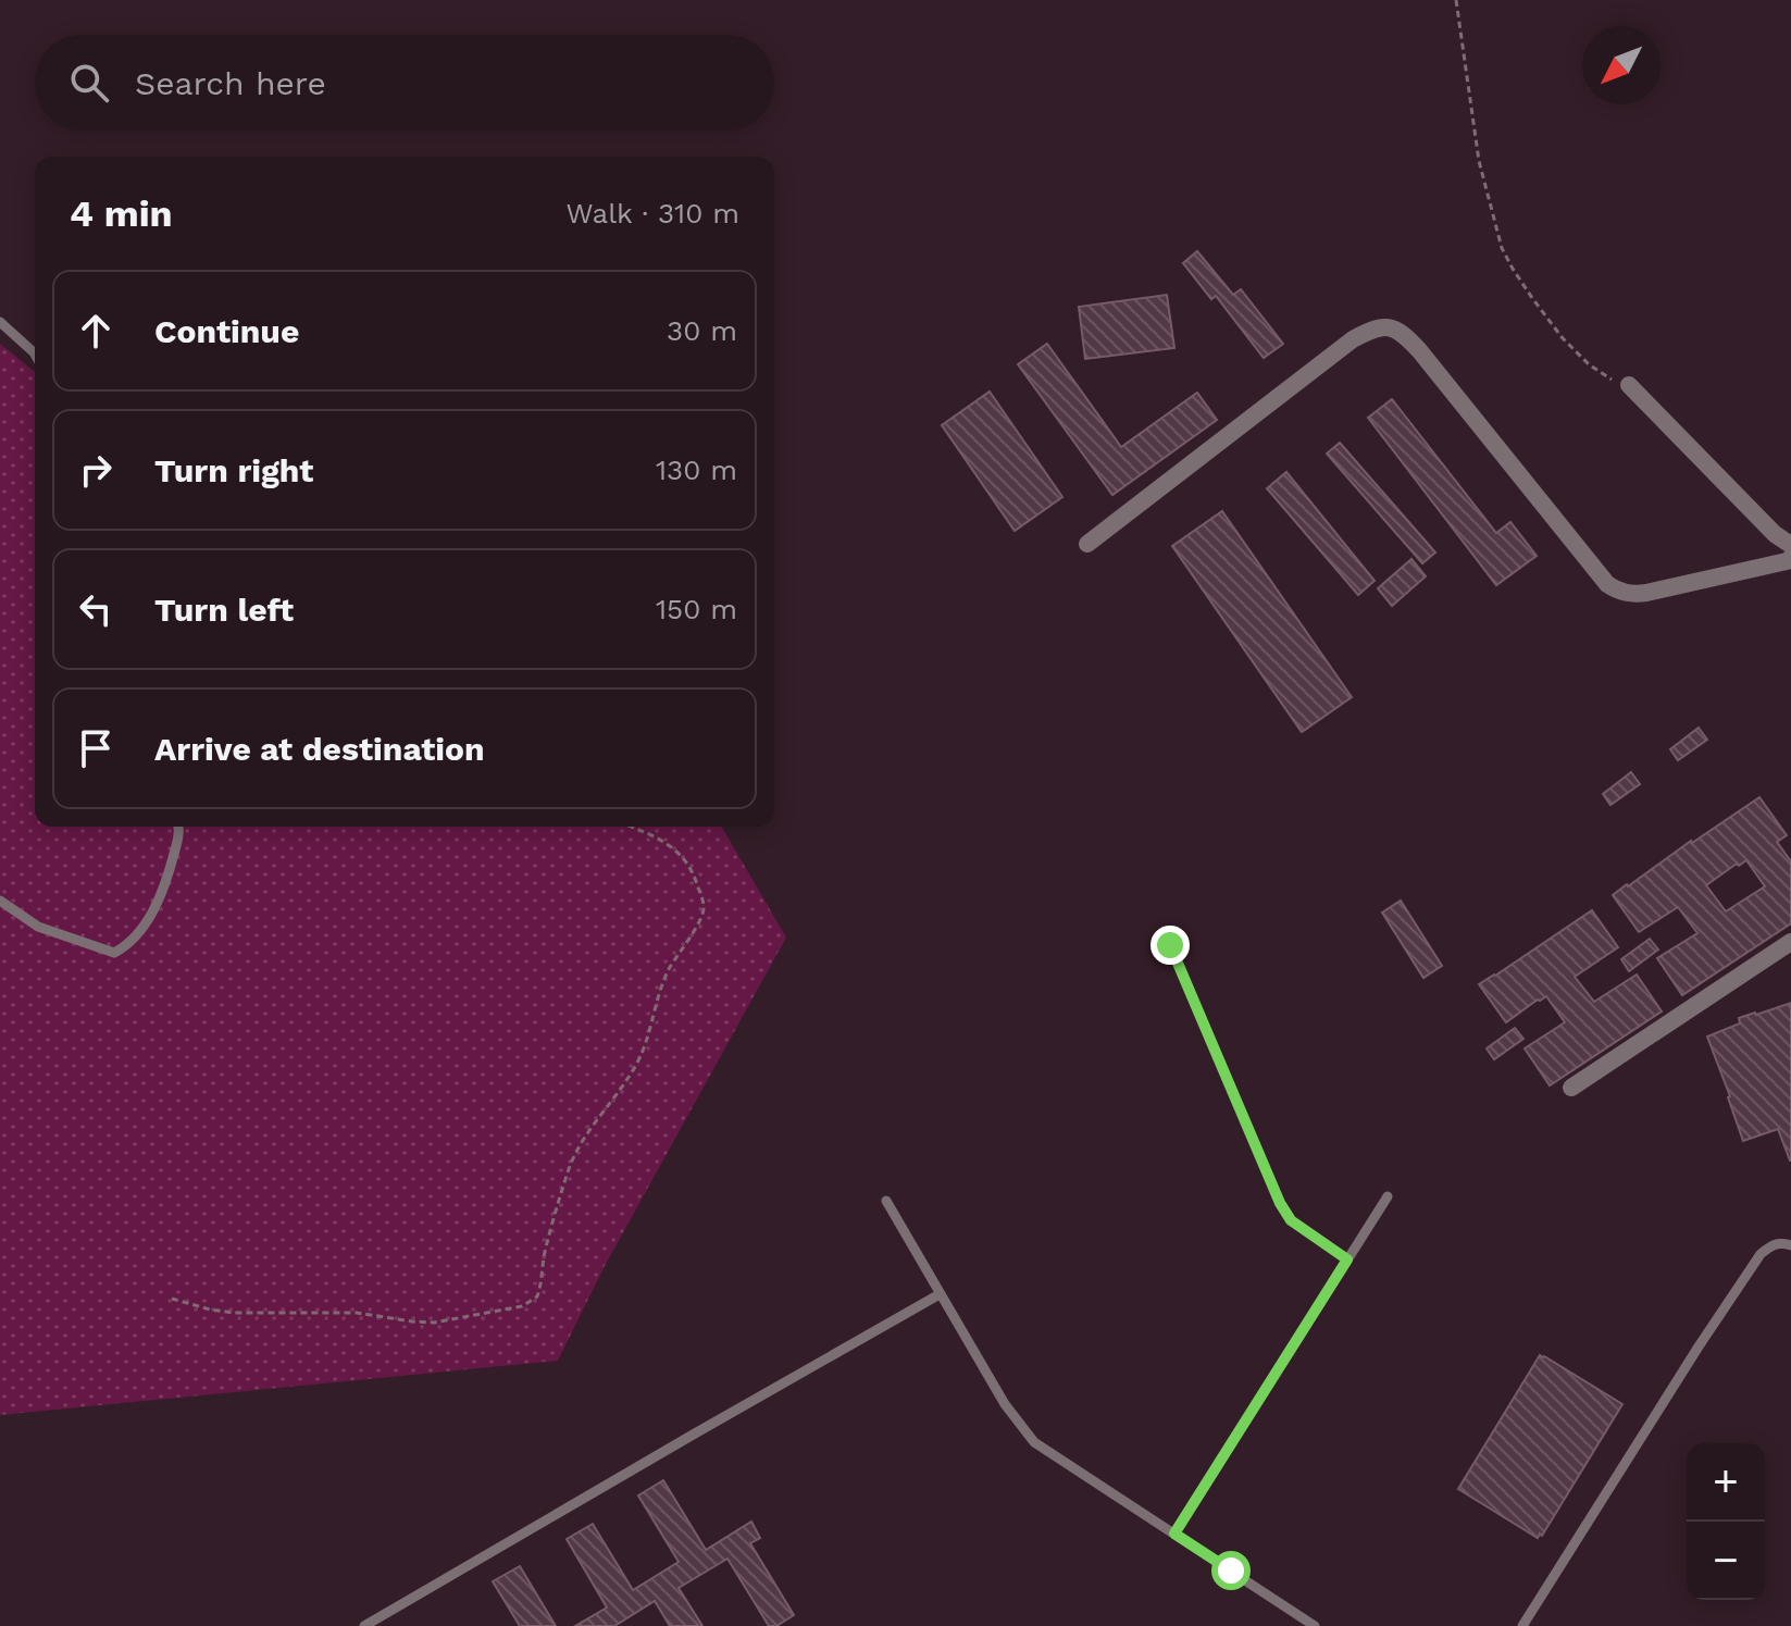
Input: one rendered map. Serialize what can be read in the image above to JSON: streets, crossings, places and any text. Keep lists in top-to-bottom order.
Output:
{
  "north": "bottom left",
  "page": {
    "search": "Search here",
    "heading": ["4 min", "Walk · 310 m"],
    "list": [
      ["Continue", "30 m"],
      ["Turn right", "130 m"],
      ["Turn left", "150 m"],
      "Arrive at destination"
    ],
    "map_buttons": ["+", "−"]
  }
}
